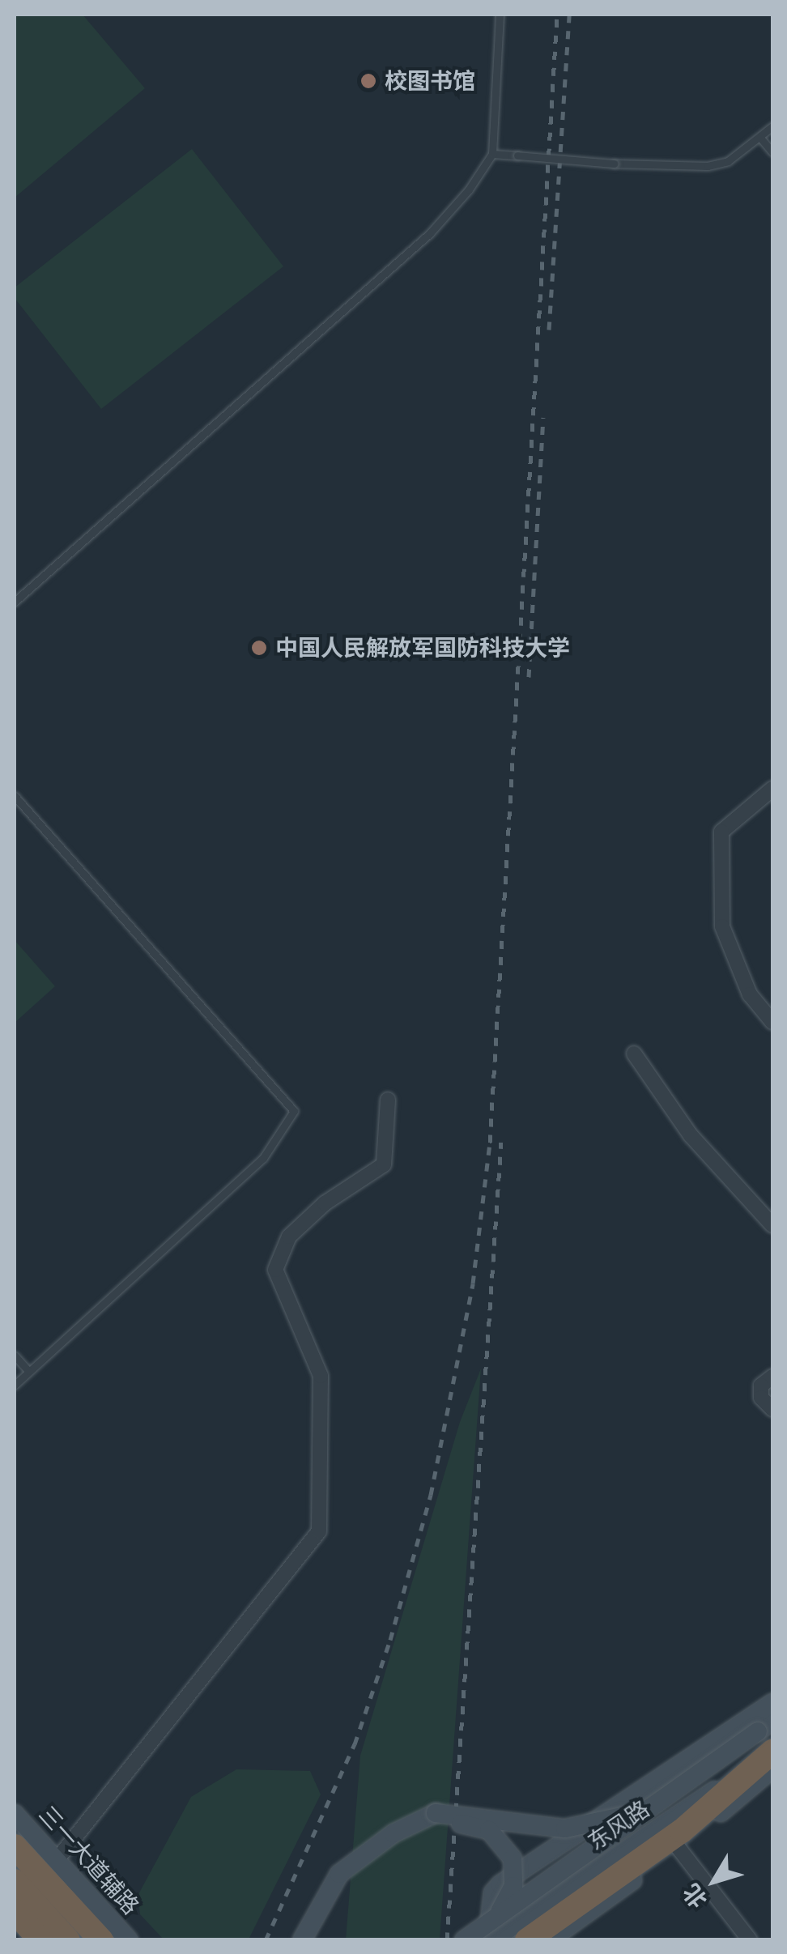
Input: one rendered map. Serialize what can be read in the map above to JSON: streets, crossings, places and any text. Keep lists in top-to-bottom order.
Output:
{
  "streets": {
    "street": ["东风路", "三一大道辅路"]
  },
  "places": ["校图书馆", "中国人民解放军国防科技大学"],
  "north": "bottom left"
}
